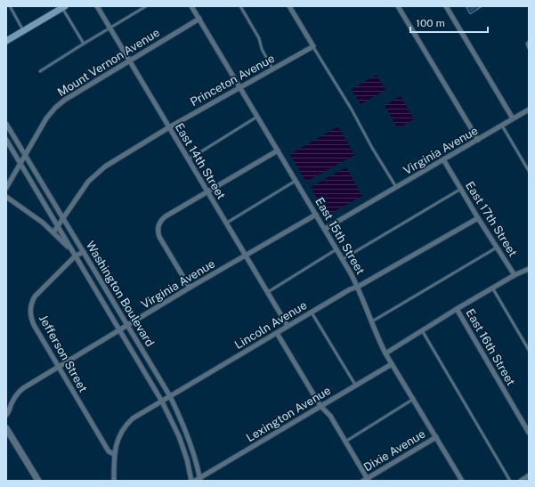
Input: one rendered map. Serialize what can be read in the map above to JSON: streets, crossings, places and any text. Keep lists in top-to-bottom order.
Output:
{
  "streets": {
    "street": [
      "Mount Vernon Avenue",
      "Princeton Avenue",
      "Virginia Avenue",
      "East 14th Street",
      "East 17th Street",
      "East 15th Street",
      "Washington Boulevard",
      "Lincoln Avenue",
      "East 16th Street",
      "Jefferson Street",
      "Lexington Avenue",
      "Dixie Avenue"
    ]
  },
  "crossings": [
    ["Mount Vernon Avenue", "East 14th Street"],
    ["Mount Vernon Avenue", "East 15th Street"],
    ["Mount Vernon Avenue", "Washington Boulevard"],
    ["Princeton Avenue", "East 14th Street"],
    ["Princeton Avenue", "East 15th Street"],
    ["Princeton Avenue", "Washington Boulevard"],
    ["Virginia Avenue", "East 14th Street"],
    ["Virginia Avenue", "East 17th Street"],
    ["Virginia Avenue", "East 15th Street"],
    ["Virginia Avenue", "Washington Boulevard"],
    ["Virginia Avenue", "Jefferson Street"],
    ["East 14th Street", "Lincoln Avenue"],
    ["East 17th Street", "Lincoln Avenue"],
    ["East 15th Street", "Lincoln Avenue"],
    ["East 15th Street", "Lexington Avenue"],
    ["East 15th Street", "Dixie Avenue"],
    ["Washington Boulevard", "Lincoln Avenue"],
    ["Washington Boulevard", "Jefferson Street"],
    ["Washington Boulevard", "Lexington Avenue"],
    ["Lincoln Avenue", "Jefferson Street"]
  ],
  "scale_bar": "100 m"
}
